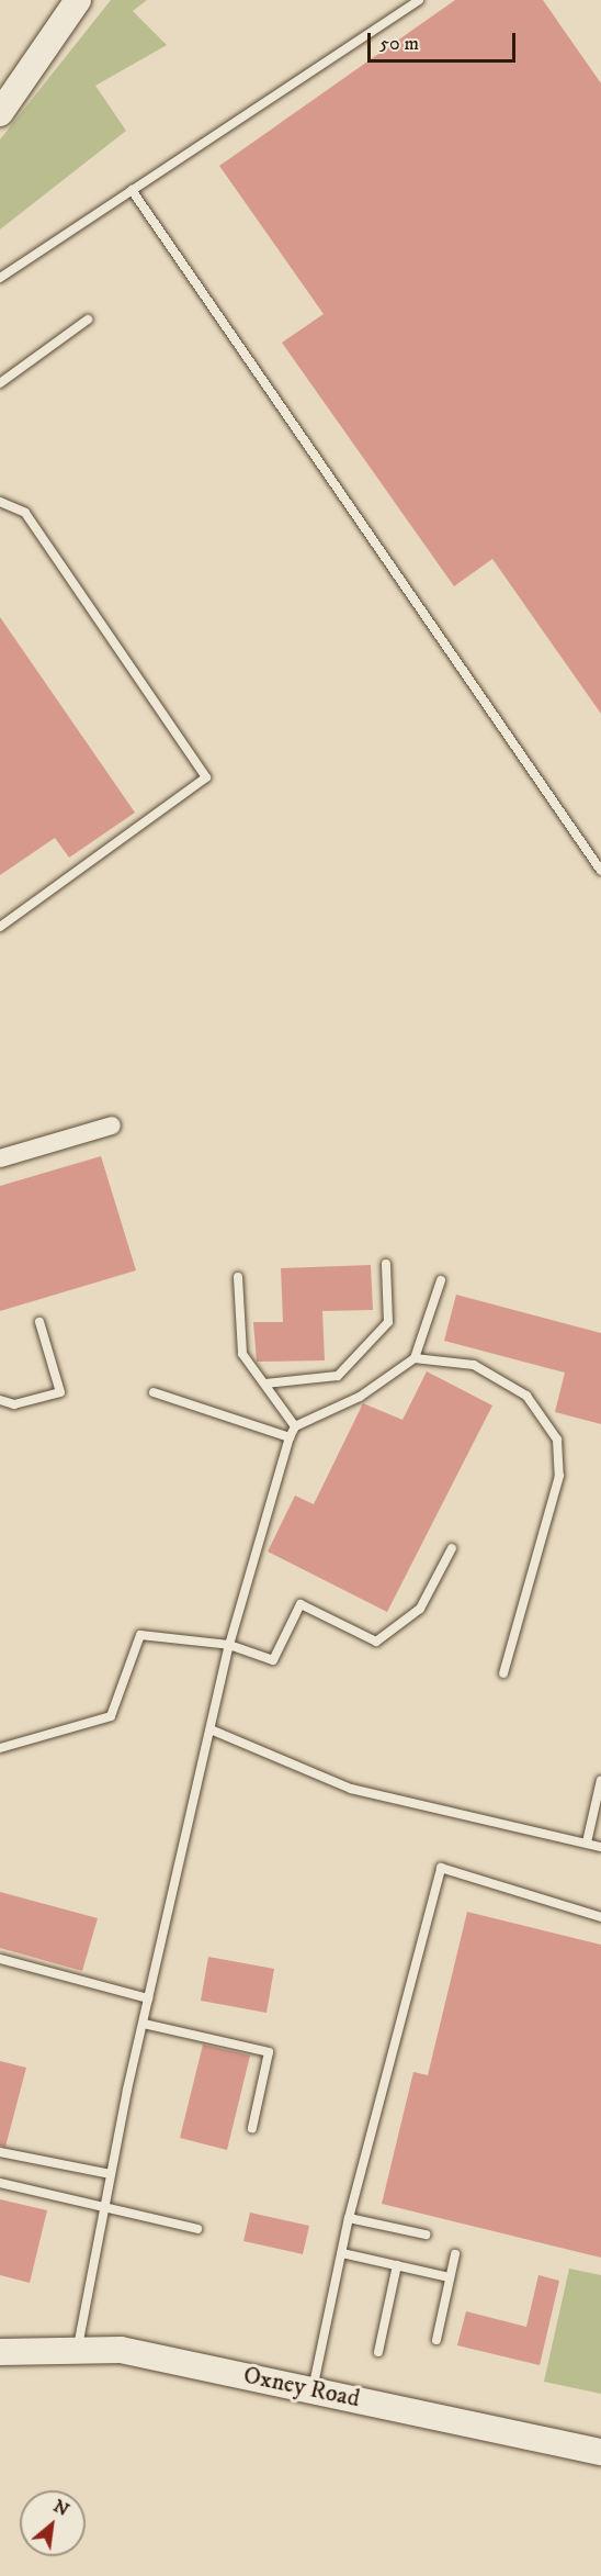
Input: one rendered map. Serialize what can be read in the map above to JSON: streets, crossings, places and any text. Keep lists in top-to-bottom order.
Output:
{
  "streets": {
    "street": ["Oxney Road"]
  },
  "scale_bar": "50 m",
  "north": "top right"
}
